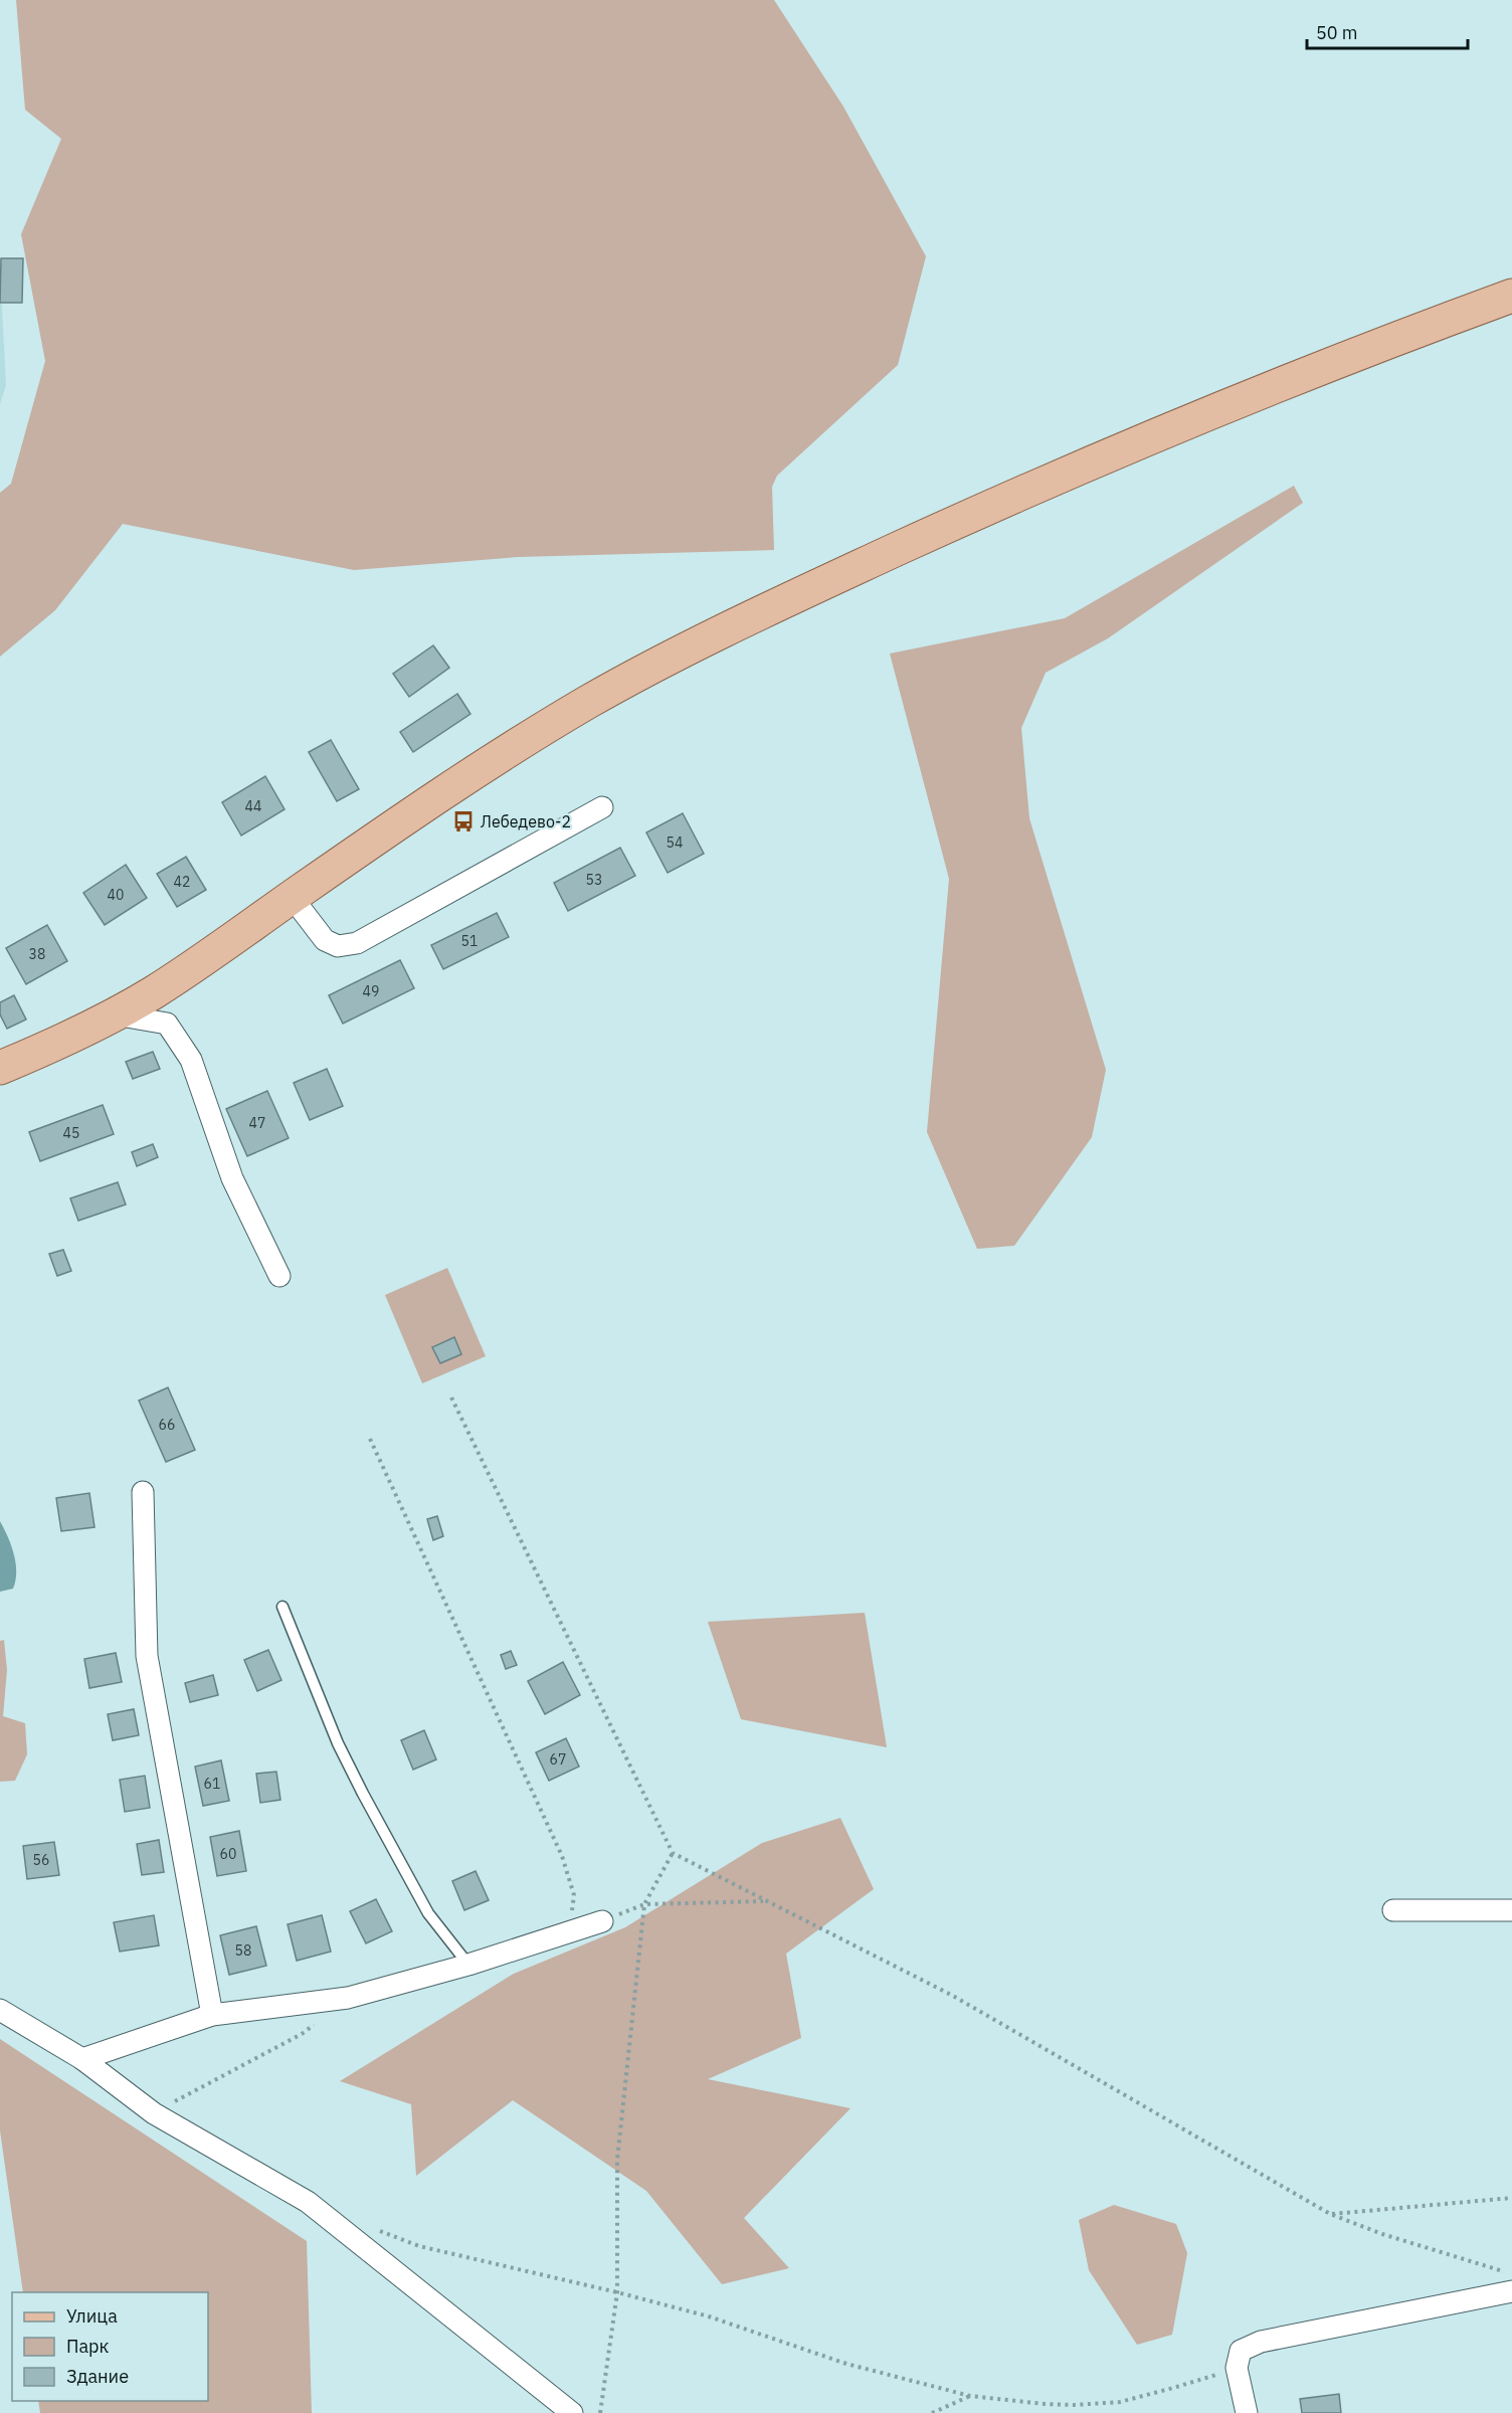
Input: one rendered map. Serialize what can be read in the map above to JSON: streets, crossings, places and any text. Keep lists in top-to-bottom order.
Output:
{
  "places": {
    "bus stop": ["Лебедево-2"]
  },
  "house_numbers": [
    "44",
    "54",
    "53",
    "42",
    "40",
    "51",
    "38",
    "49",
    "47",
    "45",
    "66",
    "67",
    "61",
    "60",
    "56",
    "58"
  ],
  "legend": ["Улица", "Парк", "Здание"],
  "scale_bar": "50 m"
}
